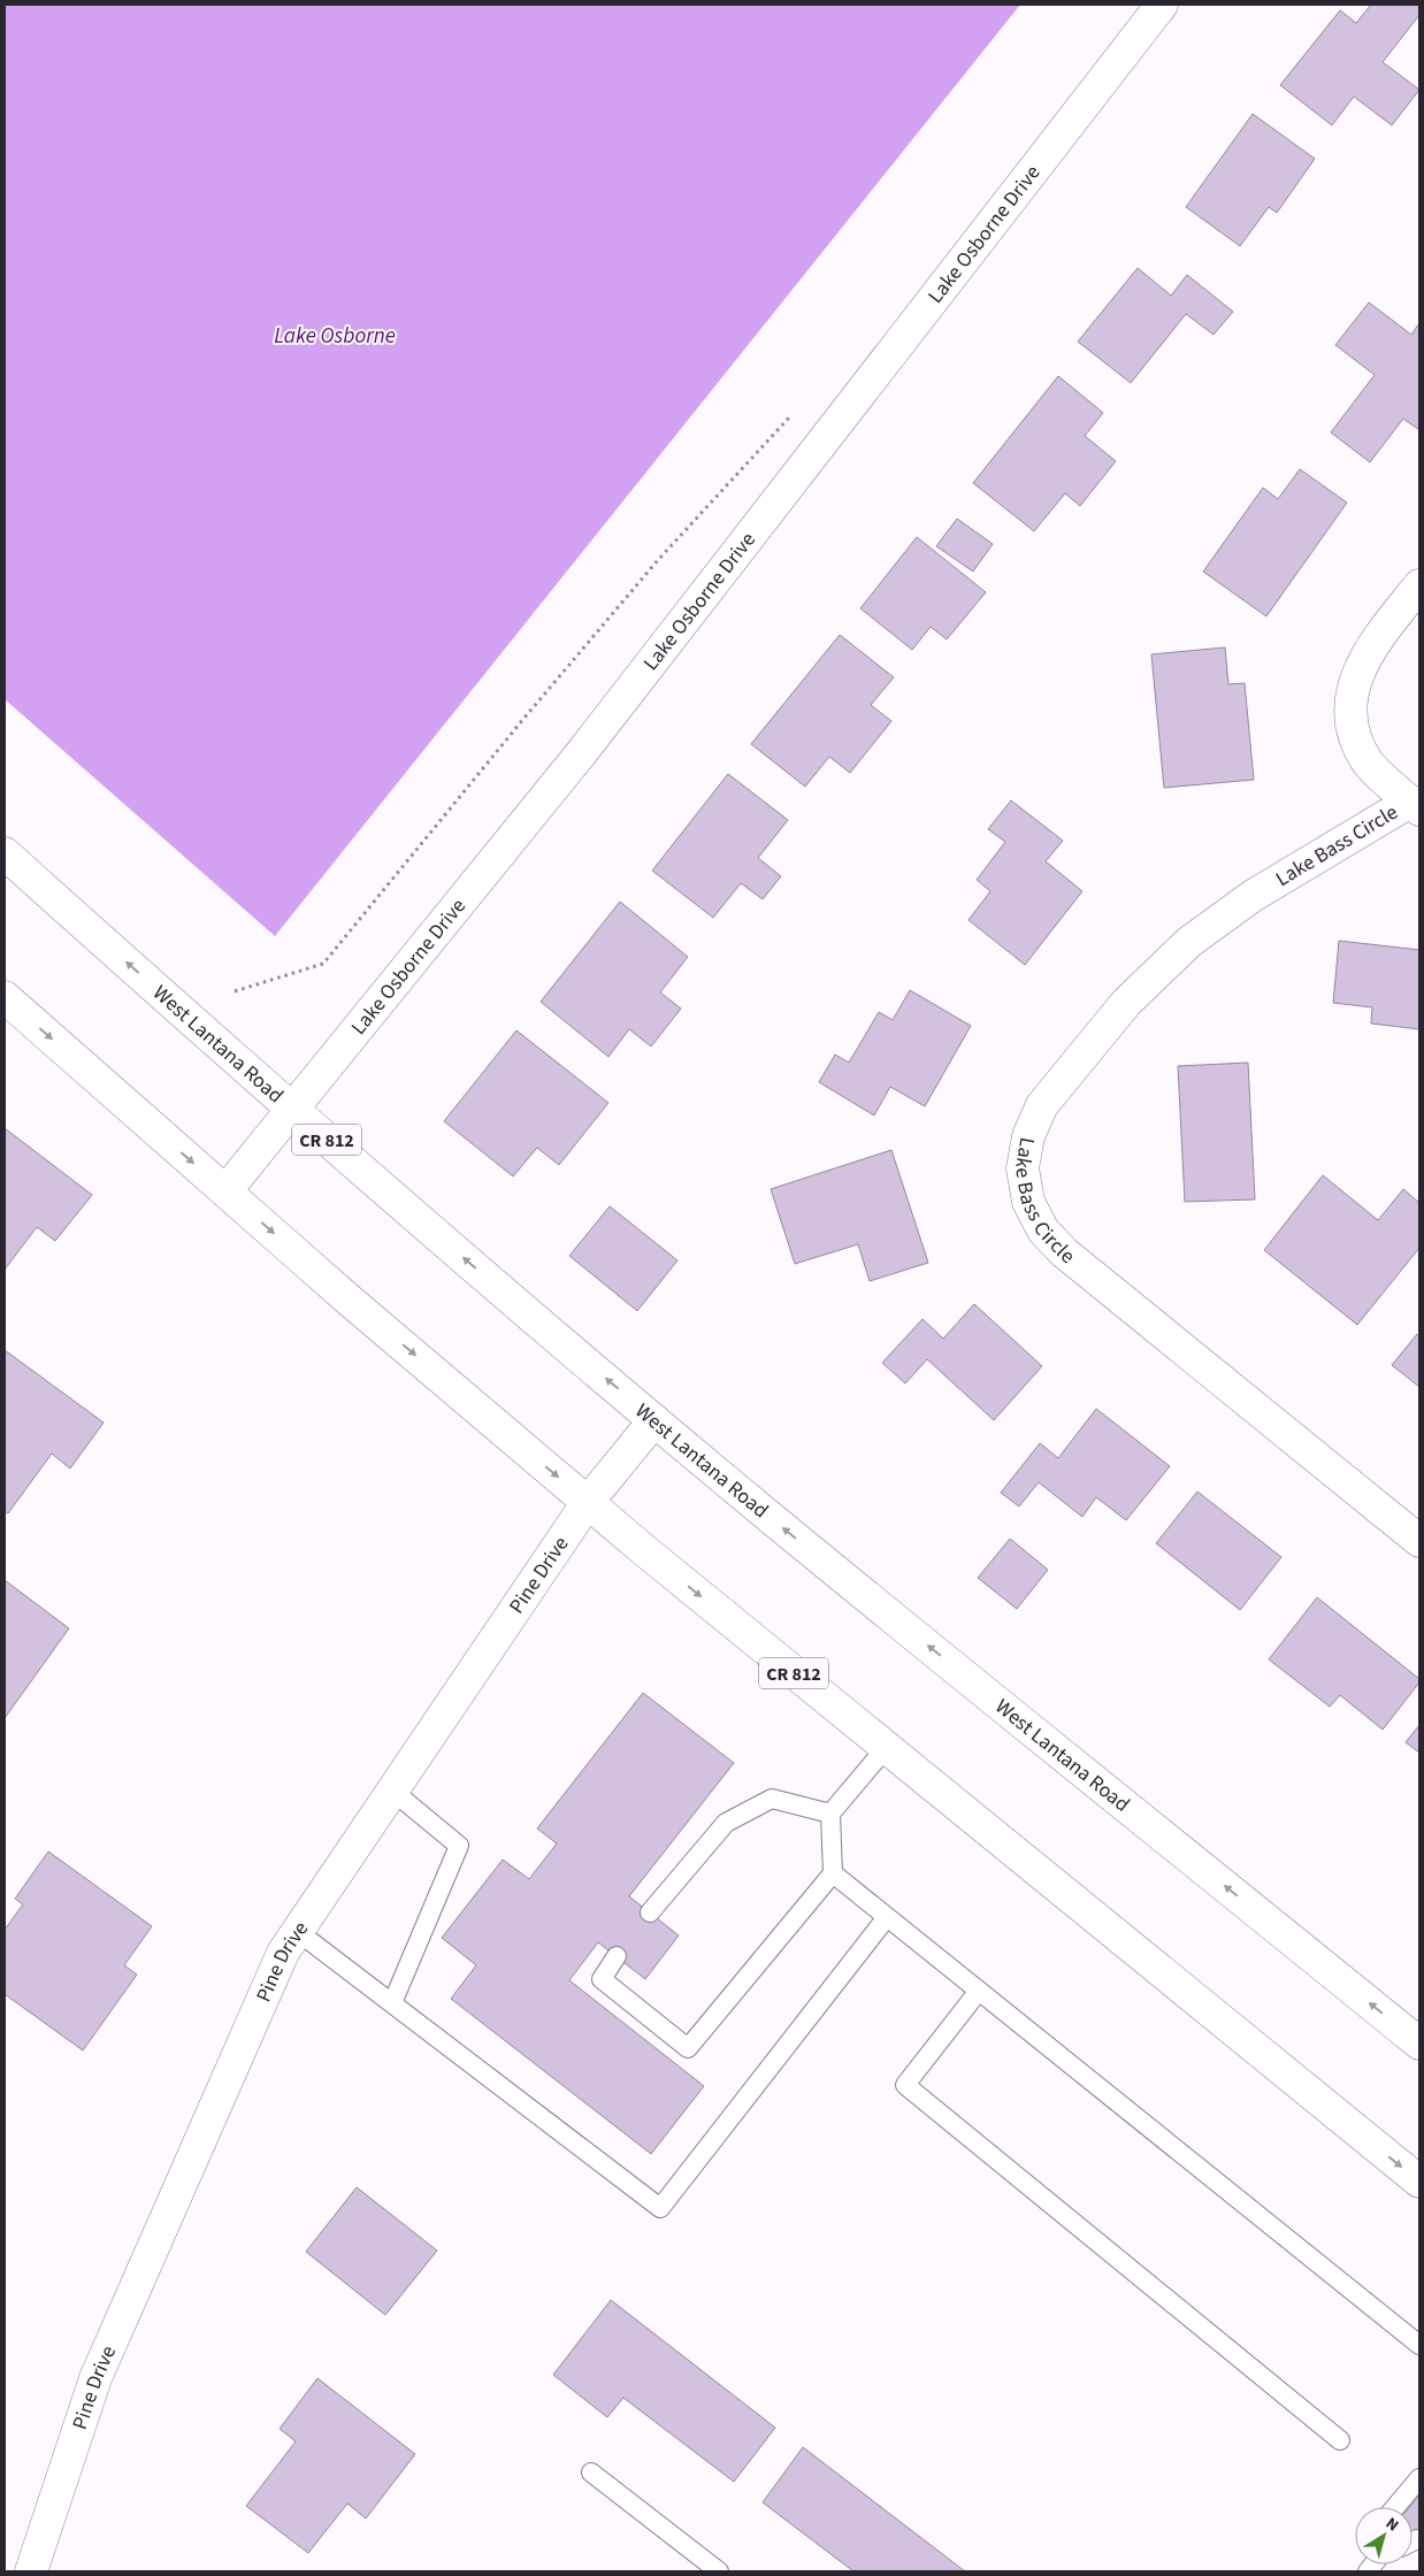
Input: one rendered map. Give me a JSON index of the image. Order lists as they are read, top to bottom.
{
  "streets": {
    "street": [
      "Lake Osborne Drive",
      "Lake Bass Circle",
      "West Lantana Road",
      "CR 812",
      "Pine Drive"
    ]
  },
  "crossings": [
    ["Lake Osborne Drive", "West Lantana Road"],
    ["Lake Osborne Drive", "CR 812"],
    ["West Lantana Road", "Pine Drive"],
    ["CR 812", "Pine Drive"]
  ],
  "water": ["Lake Osborne"],
  "north": "top right"
}
